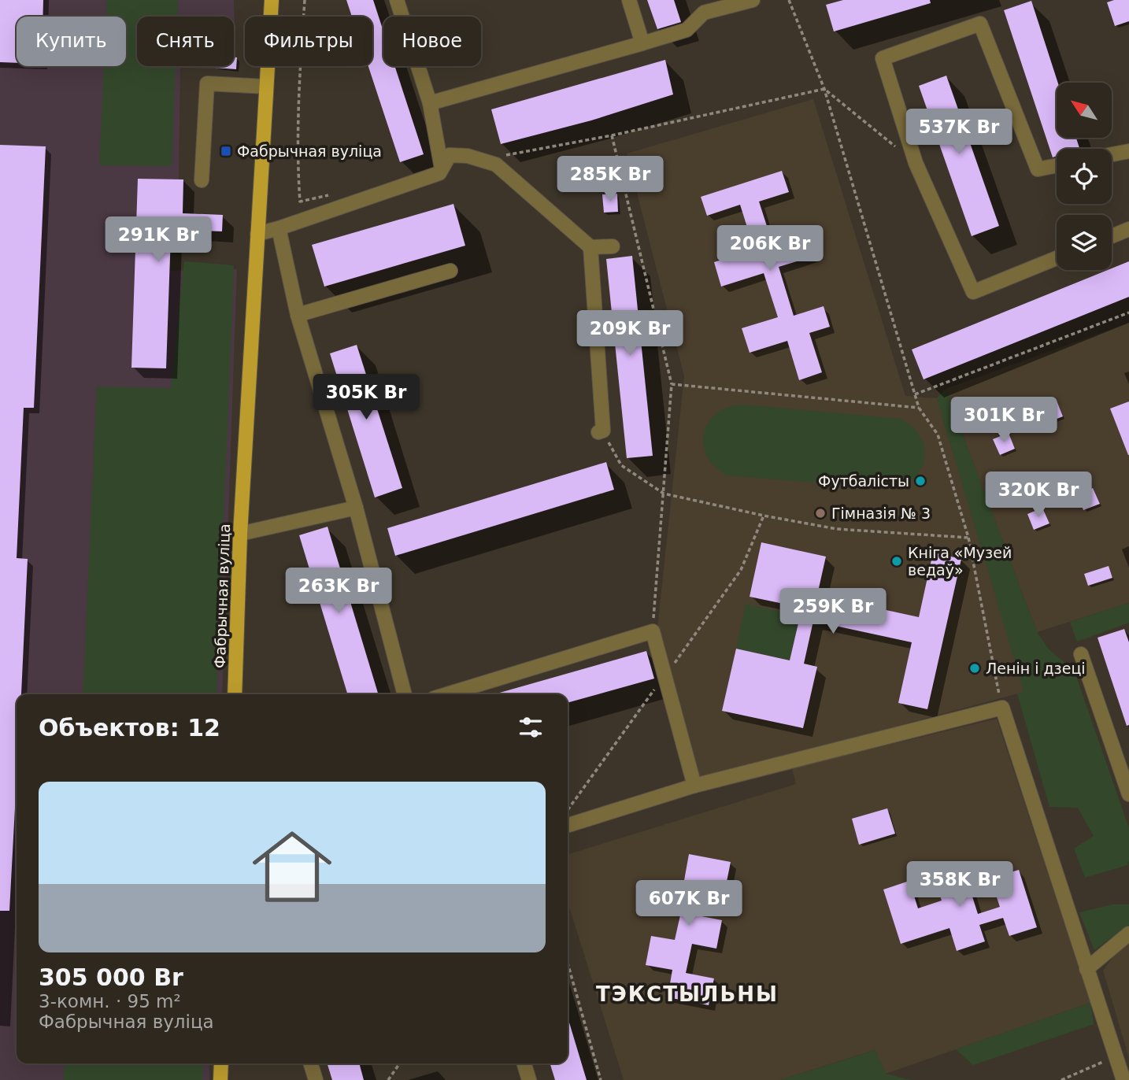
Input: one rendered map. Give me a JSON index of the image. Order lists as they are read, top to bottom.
{
  "streets": {
    "main road": ["Фабрычная вуліца"]
  },
  "districts": ["ТЭКСТЫЛЬНЫ"],
  "places": {
    "transit": ["Фабрычная вуліца"],
    "other": [
      "Футбалісты",
      "Гімназія № 3",
      "Кніга «Музей ведаў»",
      "Ленін і дзеці"
    ]
  },
  "north": "top left",
  "page": {
    "chip": [
      "Купить",
      "Снять",
      "Фильтры",
      "Новое"
    ],
    "price": [
      "537K Br",
      "285K Br",
      "291K Br",
      "206K Br",
      "209K Br",
      "305K Br",
      "301K Br",
      "320K Br",
      "263K Br",
      "259K Br",
      "358K Br",
      "607K Br"
    ],
    "heading": "Объектов: 12",
    "list": [
      {
        "name": "305 000 Br",
        "note": "3-комн. · 95 m² · Фабрычная вуліца"
      }
    ]
  }
}
